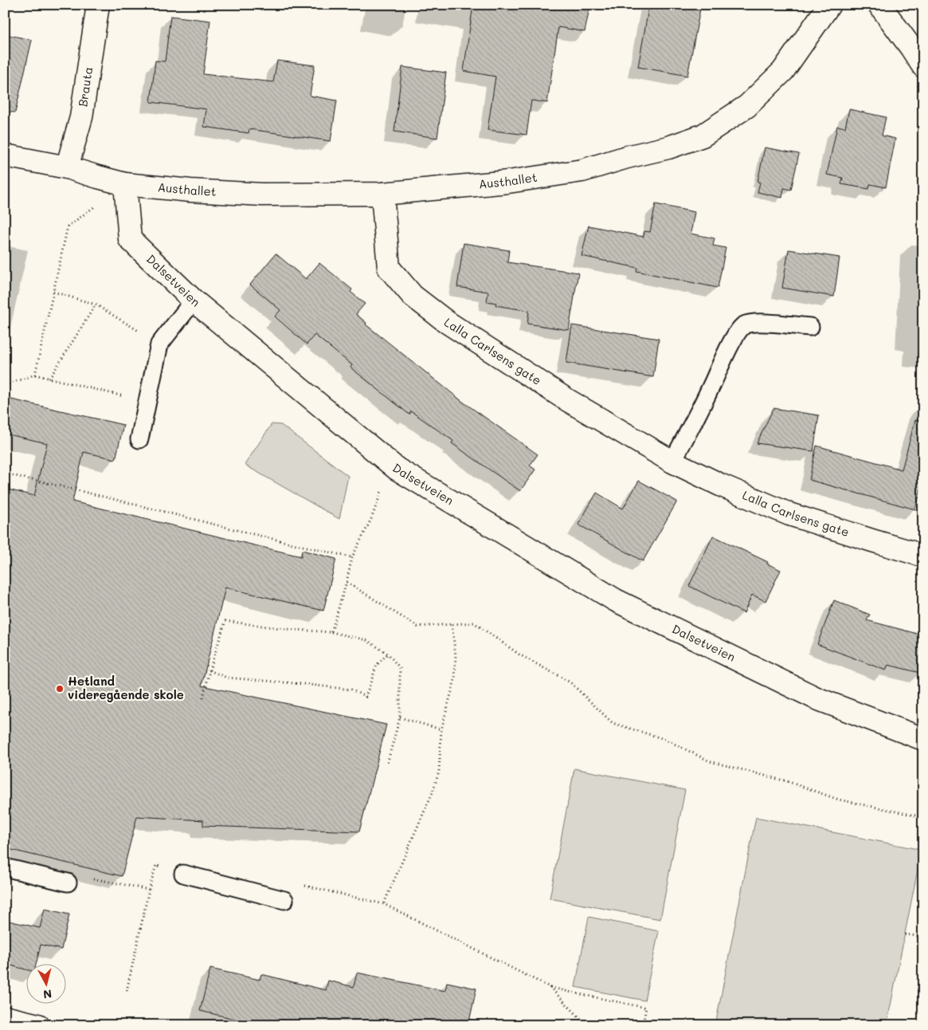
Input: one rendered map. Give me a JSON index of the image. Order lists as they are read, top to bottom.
{
  "streets": {
    "street": [
      "Brauta",
      "Austhallet",
      "Dalsetveien",
      "Lalla Carlsens gate"
    ]
  },
  "crossings": [
    ["Austhallet", "Dalsetveien"],
    ["Austhallet", "Lalla Carlsens gate"]
  ],
  "places": ["Hetland videregående skole"],
  "north": "bottom"
}
